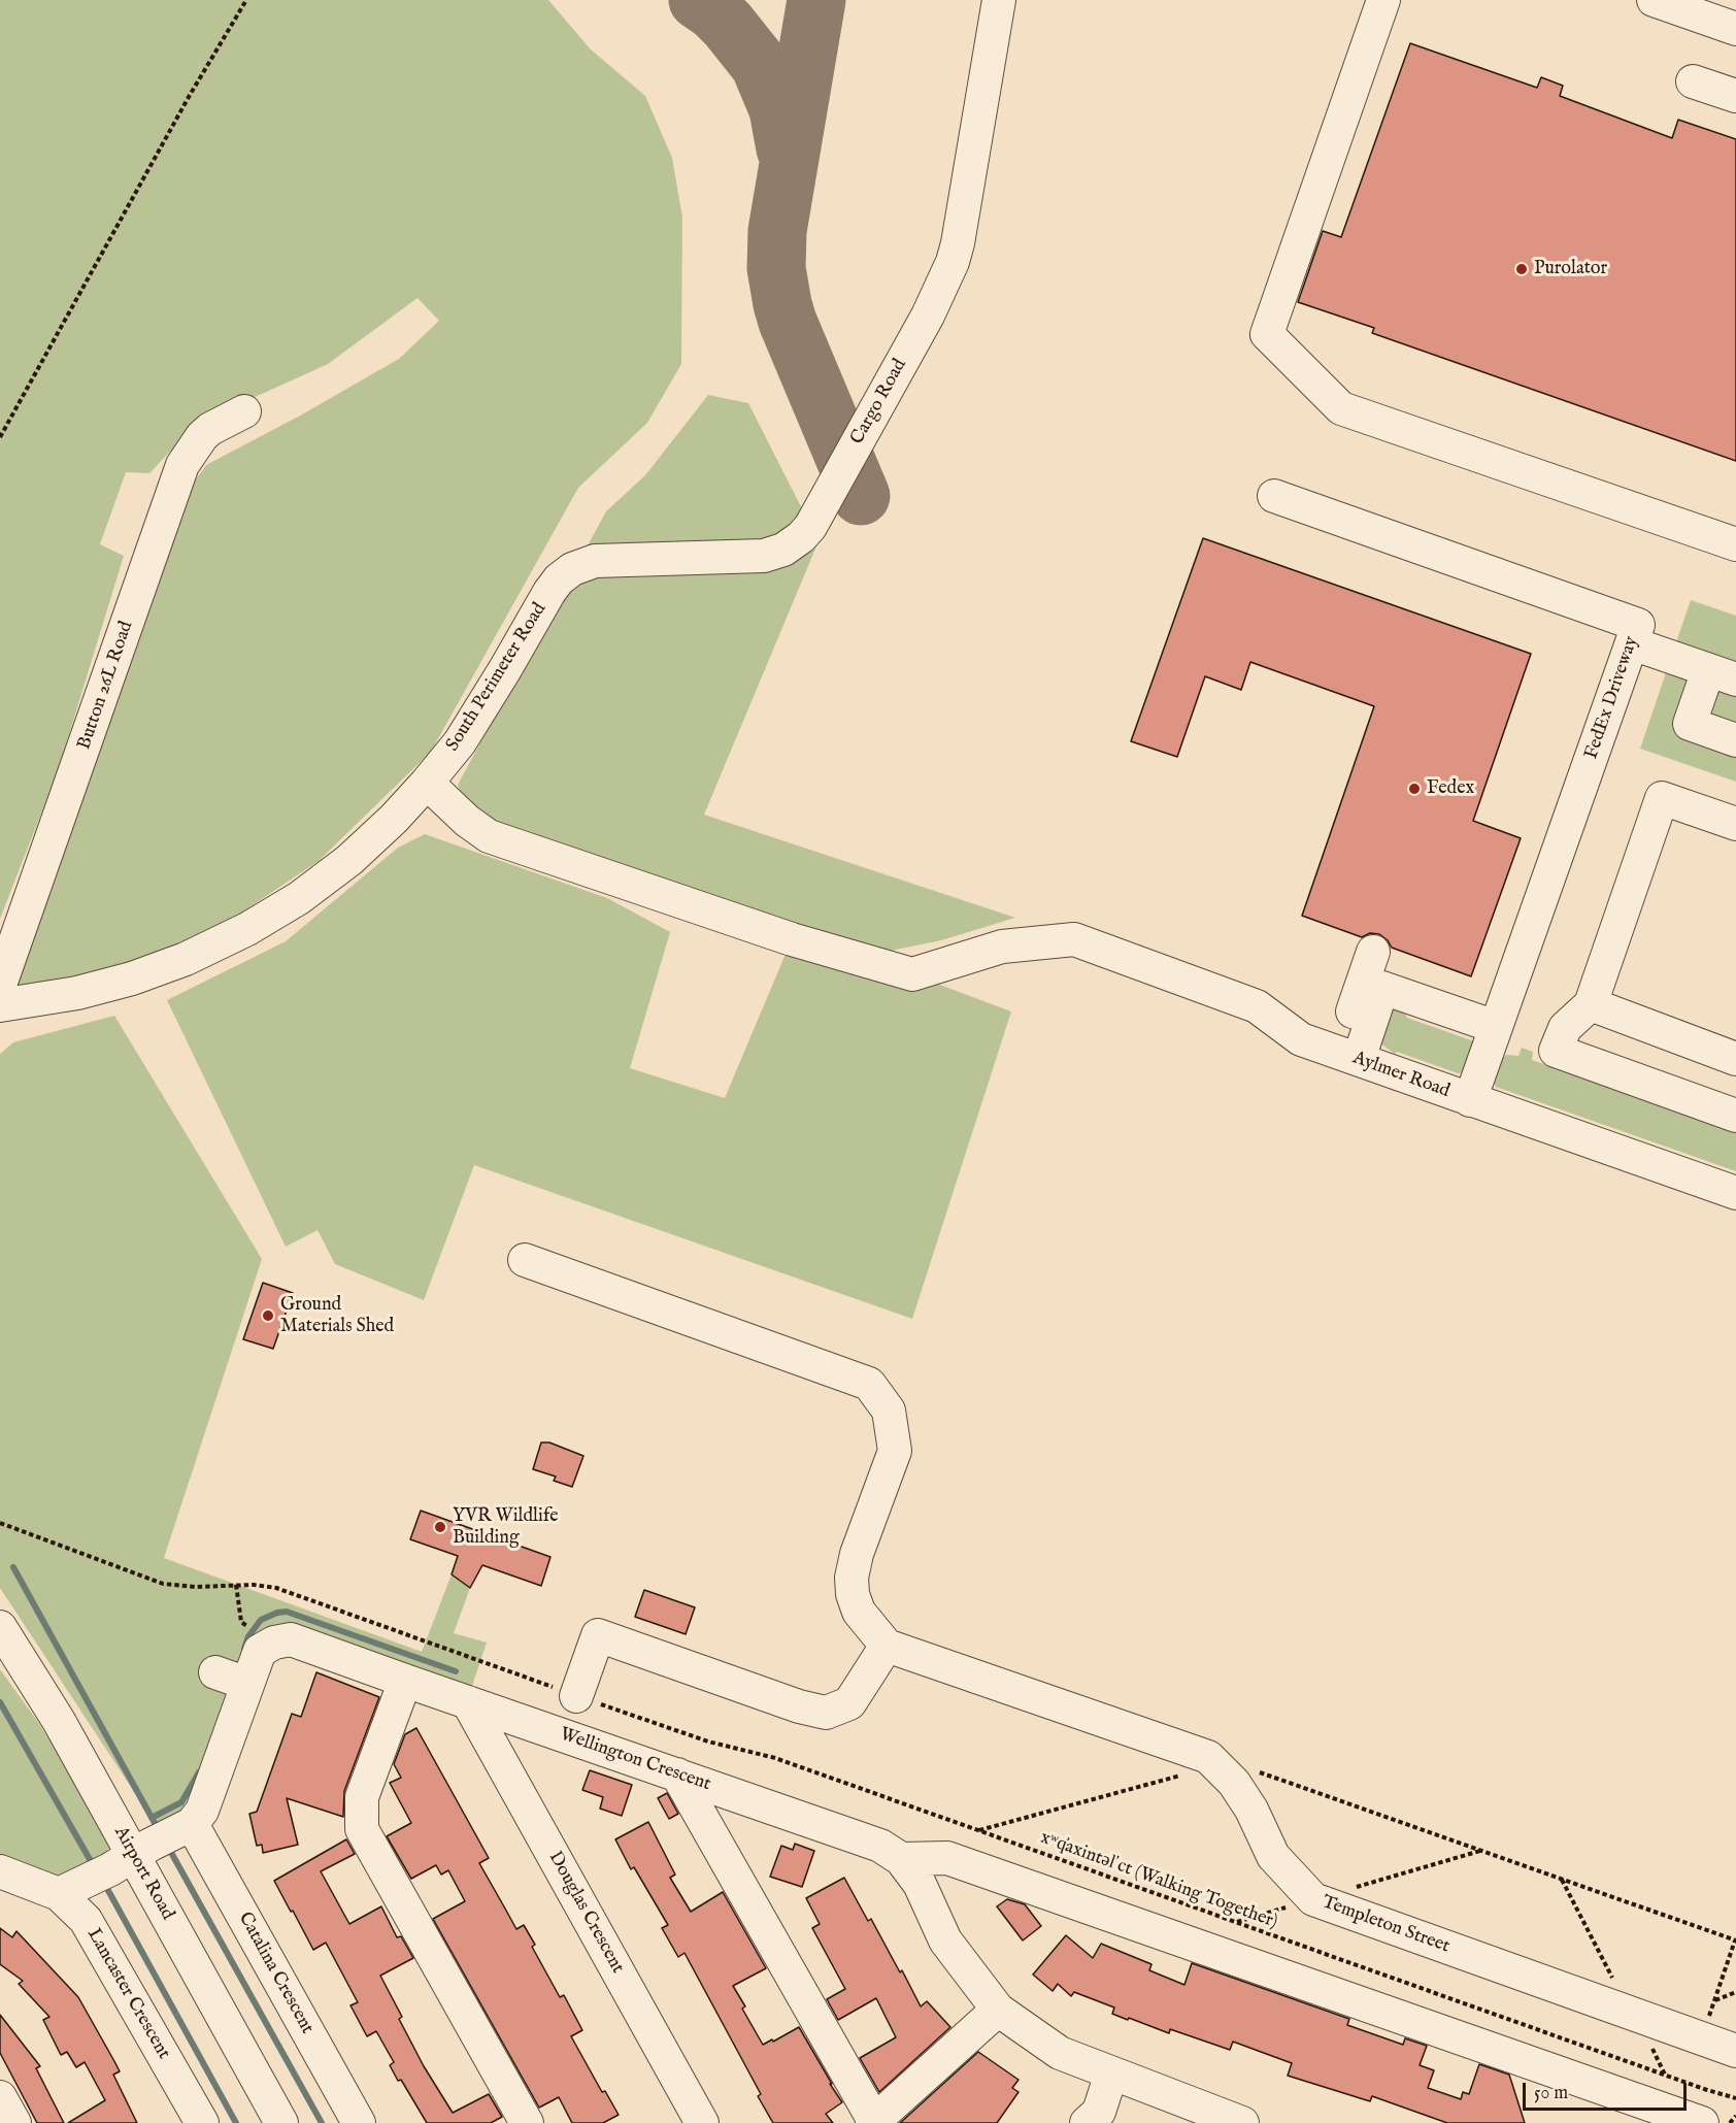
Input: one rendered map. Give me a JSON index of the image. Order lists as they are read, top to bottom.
{
  "streets": {
    "street": [
      "Cargo Road",
      "South Perimeter Road",
      "Button 26L Road",
      "FedEx Driveway",
      "Aylmer Road",
      "Wellington Crescent",
      "Airport Road",
      "Douglas Crescent",
      "Templeton Street",
      "Catalina Crescent",
      "Lancaster Crescent"
    ],
    "path": ["xʷq̓axintəl̕ ct (Walking Together)"]
  },
  "crossings": [
    ["Cargo Road", "South Perimeter Road"],
    ["South Perimeter Road", "Aylmer Road"],
    ["FedEx Driveway", "Aylmer Road"],
    ["Wellington Crescent", "Douglas Crescent"],
    ["Wellington Crescent", "Catalina Crescent"]
  ],
  "places": [
    "Purolator",
    "Fedex",
    "Ground Materials Shed",
    "YVR Wildlife Building"
  ],
  "scale_bar": "50 m"
}
